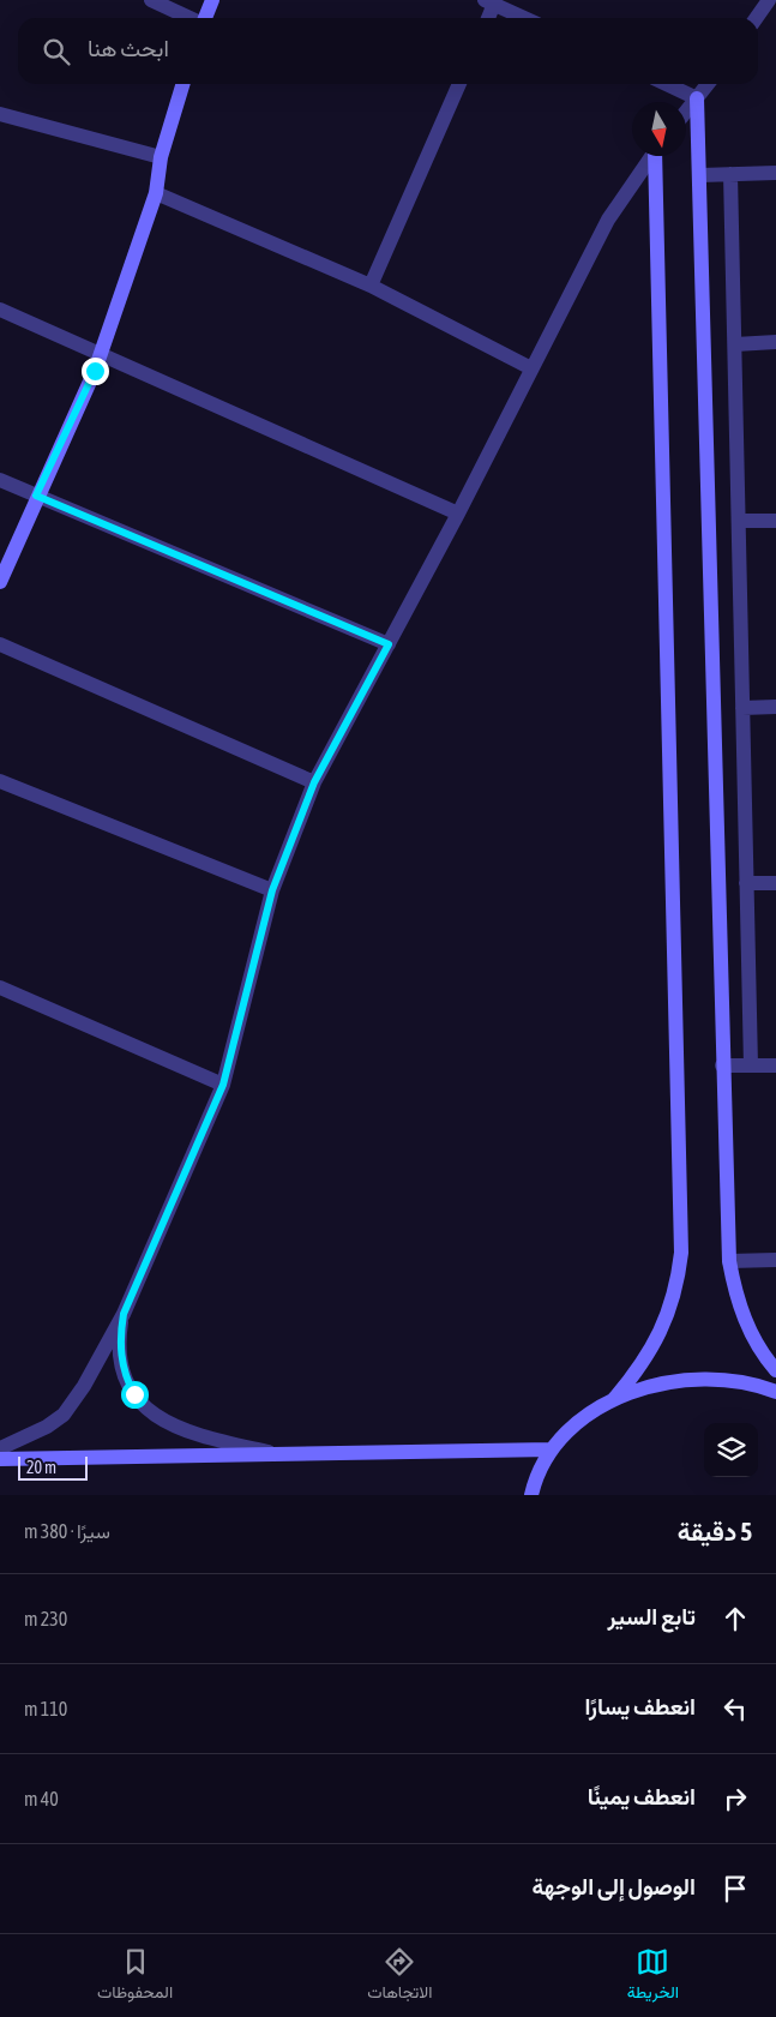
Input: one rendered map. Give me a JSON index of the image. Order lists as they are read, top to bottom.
{
  "scale_bar": "20 m",
  "north": "bottom",
  "page": {
    "search": "ابحث هنا",
    "scale": "20 m",
    "heading": ["5 دقيقة", "سيرًا · 380 m"],
    "list": [
      ["تابع السير", "230 m"],
      ["انعطف يسارًا", "110 m"],
      ["انعطف يمينًا", "40 m"],
      "الوصول إلى الوجهة"
    ],
    "nav": ["الخريطة", "الاتجاهات", "المحفوظات"]
  }
}
